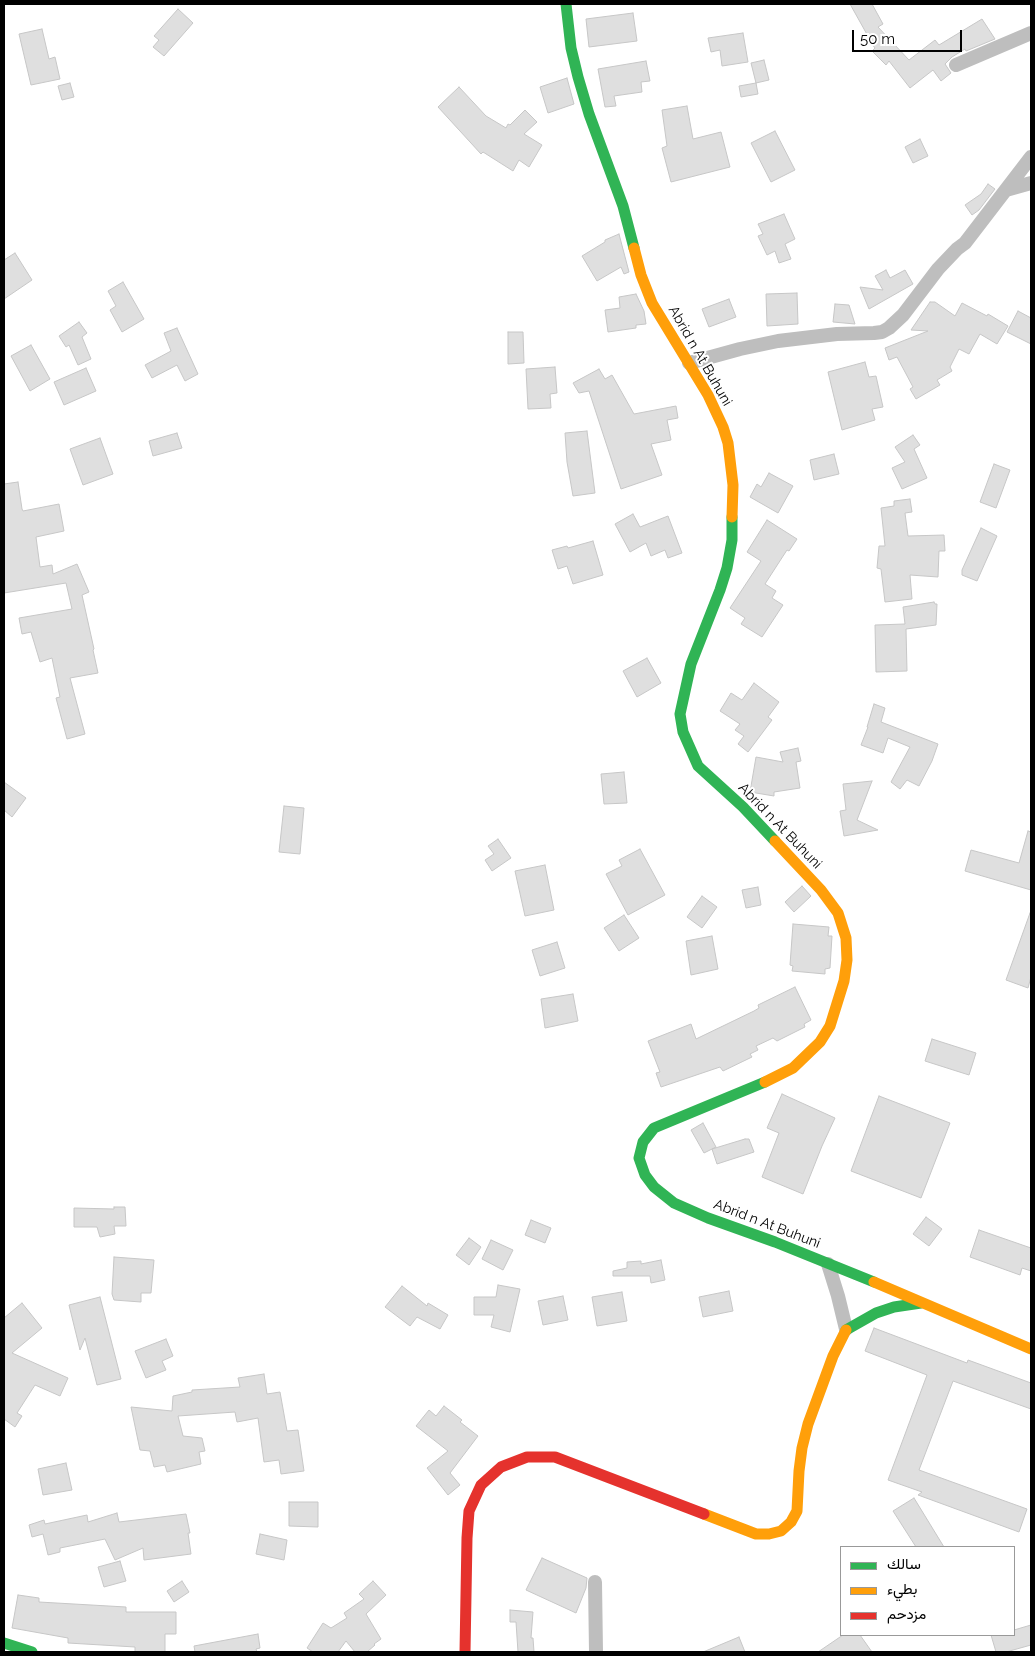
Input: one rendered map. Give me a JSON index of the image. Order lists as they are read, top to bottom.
{
  "streets": {
    "street": ["Abrid n At Buhuni"]
  },
  "legend": ["سالك", "بطيء", "مزدحم"],
  "scale_bar": "50 m"
}
